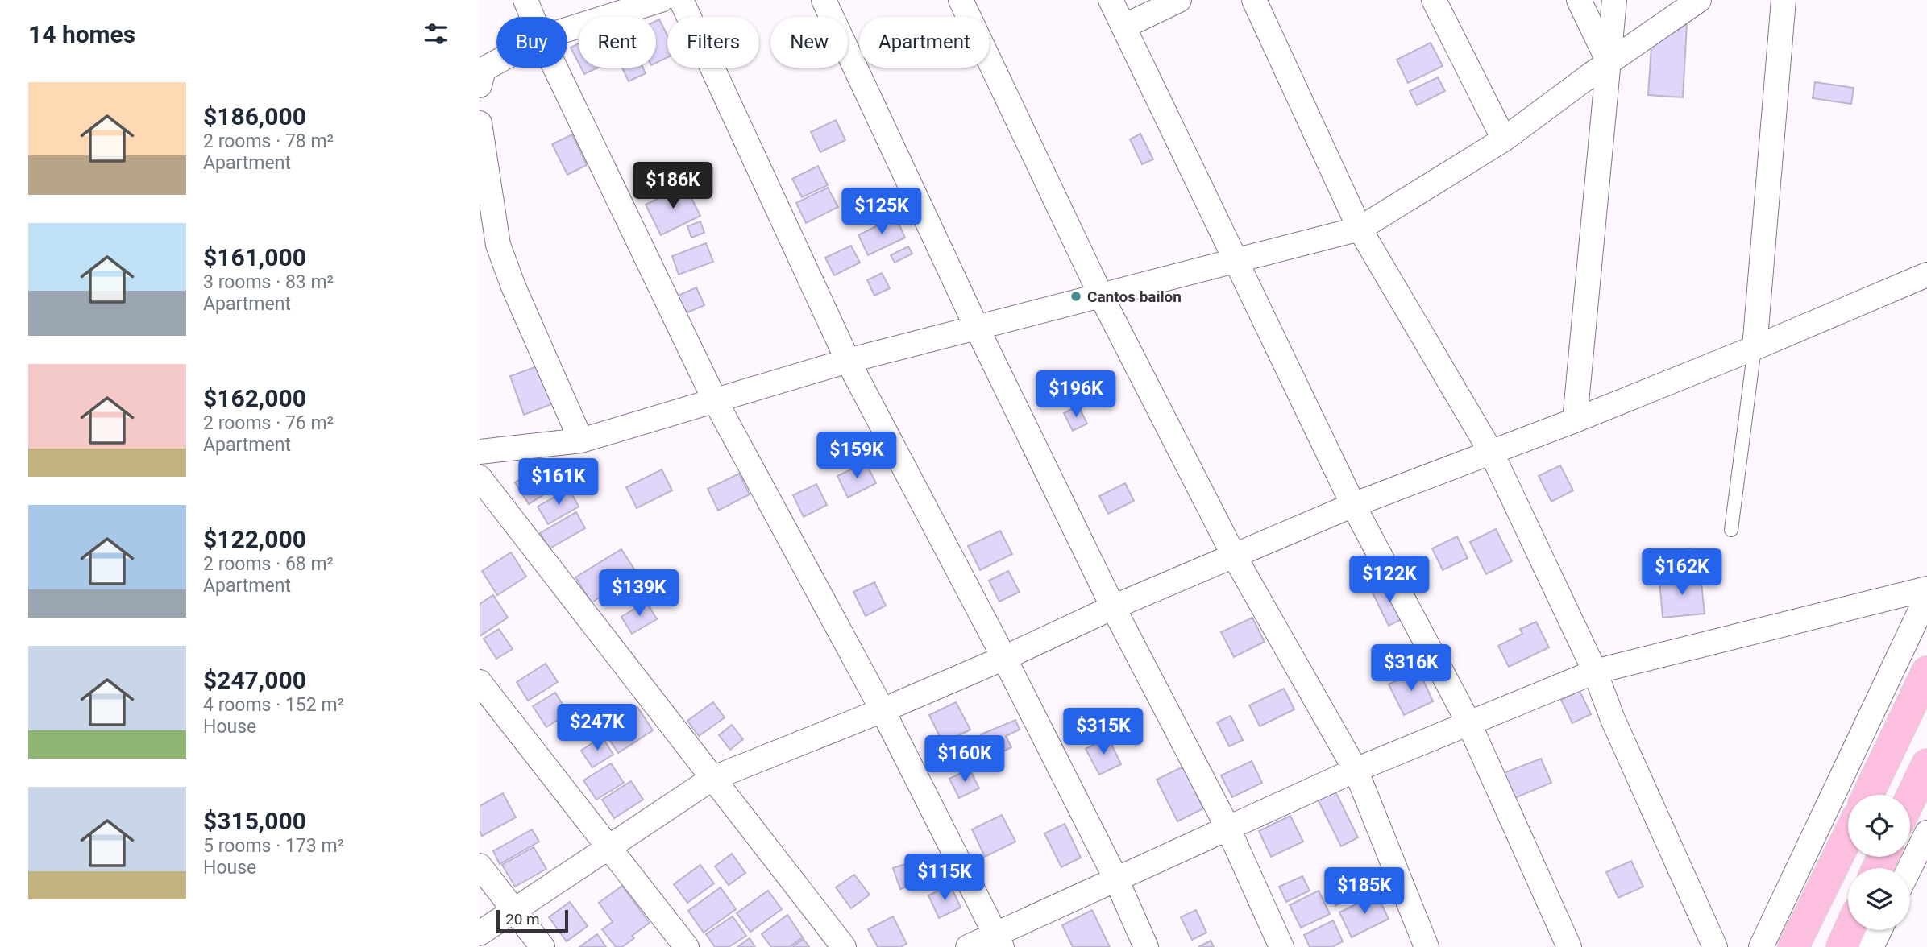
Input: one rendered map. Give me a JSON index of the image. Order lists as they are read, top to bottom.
{
  "places": ["Cantos bailon"],
  "scale_bar": "20 m",
  "page": {
    "heading": "14 homes",
    "chip": [
      "Buy",
      "Rent",
      "Filters",
      "New",
      "Apartment"
    ],
    "list": [
      {
        "name": "$186,000",
        "note": "2 rooms · 78 m² · Apartment"
      },
      {
        "name": "$161,000",
        "note": "3 rooms · 83 m² · Apartment"
      },
      {
        "name": "$162,000",
        "note": "2 rooms · 76 m² · Apartment"
      },
      {
        "name": "$122,000",
        "note": "2 rooms · 68 m² · Apartment"
      },
      {
        "name": "$247,000",
        "note": "4 rooms · 152 m² · House"
      },
      {
        "name": "$315,000",
        "note": "5 rooms · 173 m² · House"
      }
    ],
    "price": [
      "$186K",
      "$125K",
      "$196K",
      "$159K",
      "$161K",
      "$162K",
      "$122K",
      "$139K",
      "$316K",
      "$247K",
      "$315K",
      "$160K",
      "$115K",
      "$185K"
    ],
    "scale": "20 m"
  }
}
